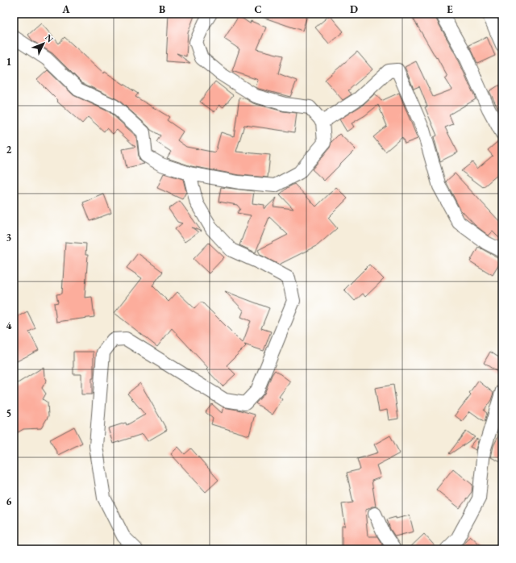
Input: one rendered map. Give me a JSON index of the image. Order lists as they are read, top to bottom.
{
  "north": "top right",
  "grid": {
    "columns": [
      "A",
      "B",
      "C",
      "D",
      "E"
    ],
    "rows": [
      "1",
      "2",
      "3",
      "4",
      "5",
      "6"
    ]
  }
}
